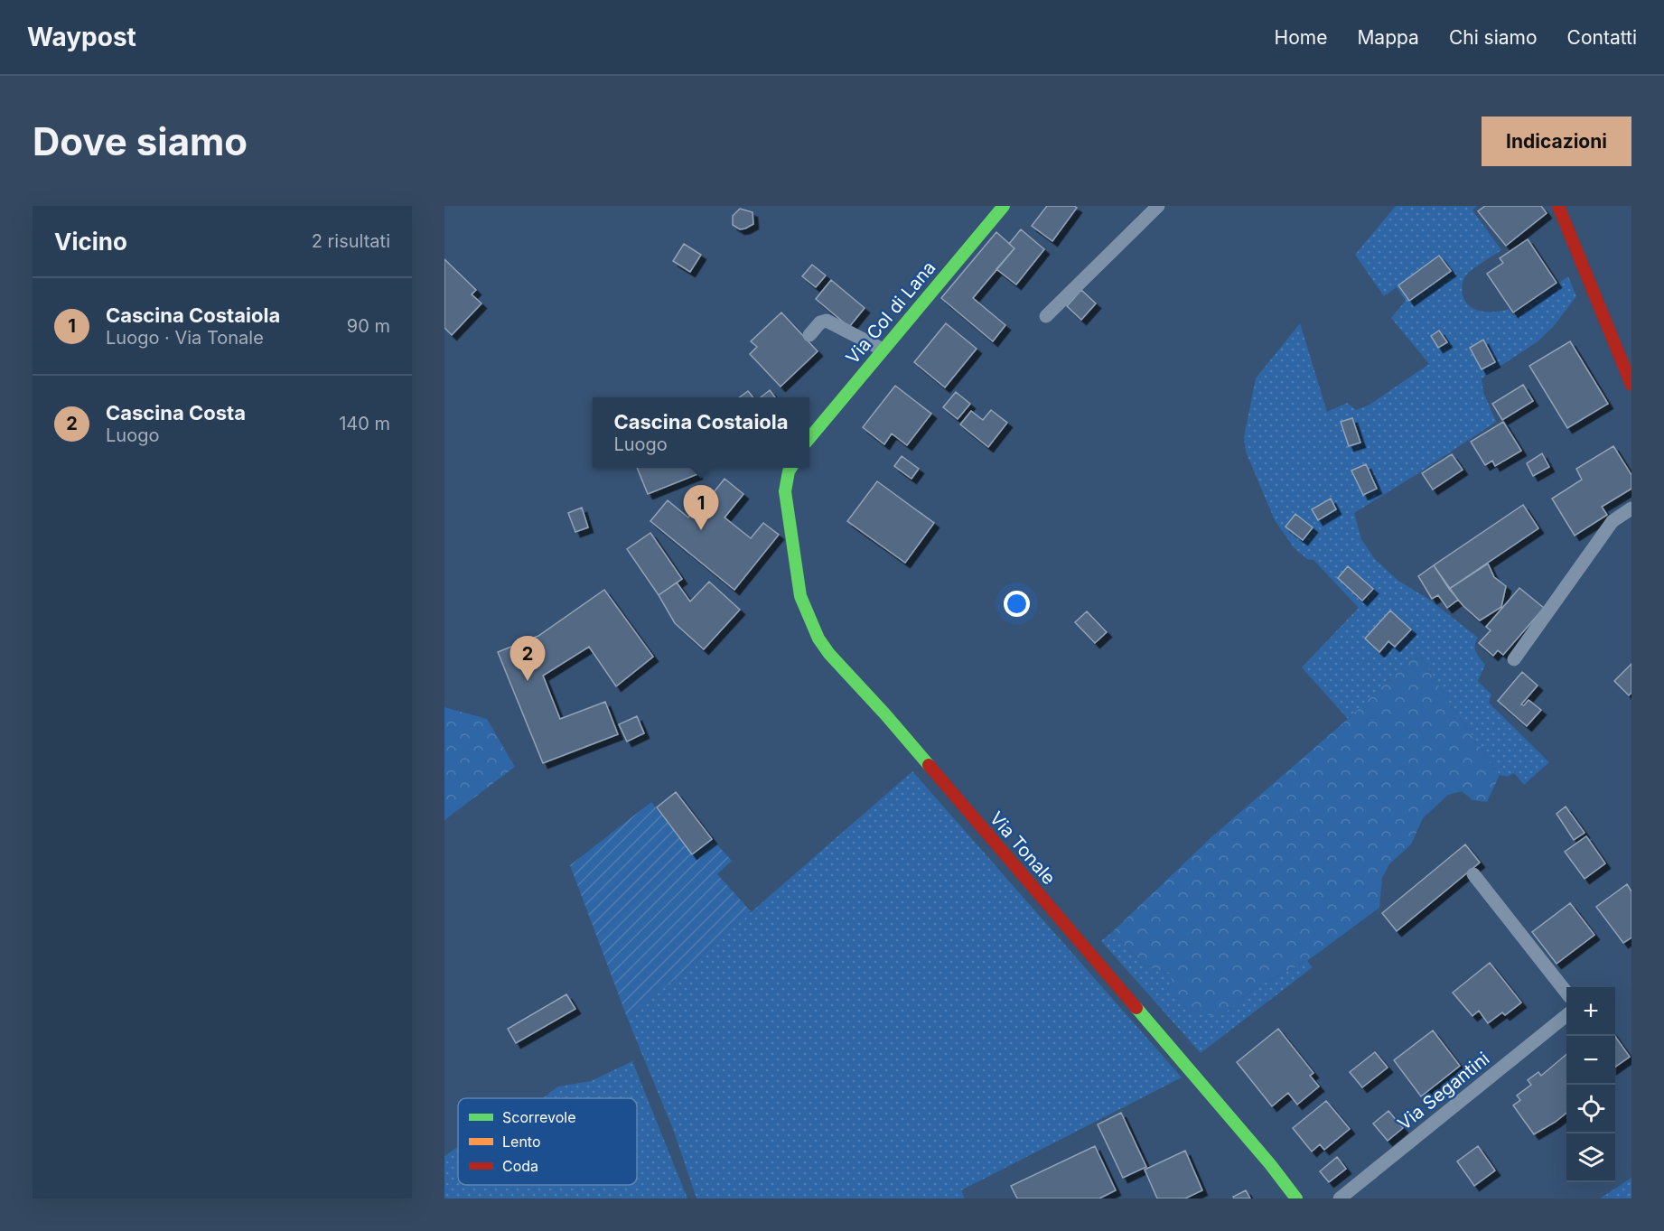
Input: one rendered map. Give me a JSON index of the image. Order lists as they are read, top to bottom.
{
  "streets": {
    "street": ["Via Col di Lana", "Via Tonale"],
    "lane": ["Via Segantini"]
  },
  "legend": ["Scorrevole", "Lento", "Coda"],
  "page": {
    "header": "Waypost",
    "nav": [
      "Home",
      "Mappa",
      "Chi siamo",
      "Contatti"
    ],
    "buttons": "Indicazioni",
    "title": "Dove siamo",
    "heading": ["Vicino", "2 risultati"],
    "list": [
      {
        "mark": "1",
        "name": "Cascina Costaiola",
        "note": "Luogo · Via Tonale",
        "value": "90 m"
      },
      {
        "mark": "2",
        "name": "Cascina Costa",
        "note": "Luogo",
        "value": "140 m"
      }
    ],
    "popup": ["Cascina Costaiola", "Luogo"],
    "pins": ["1", "2"],
    "map_buttons": ["+", "−"]
  }
}
